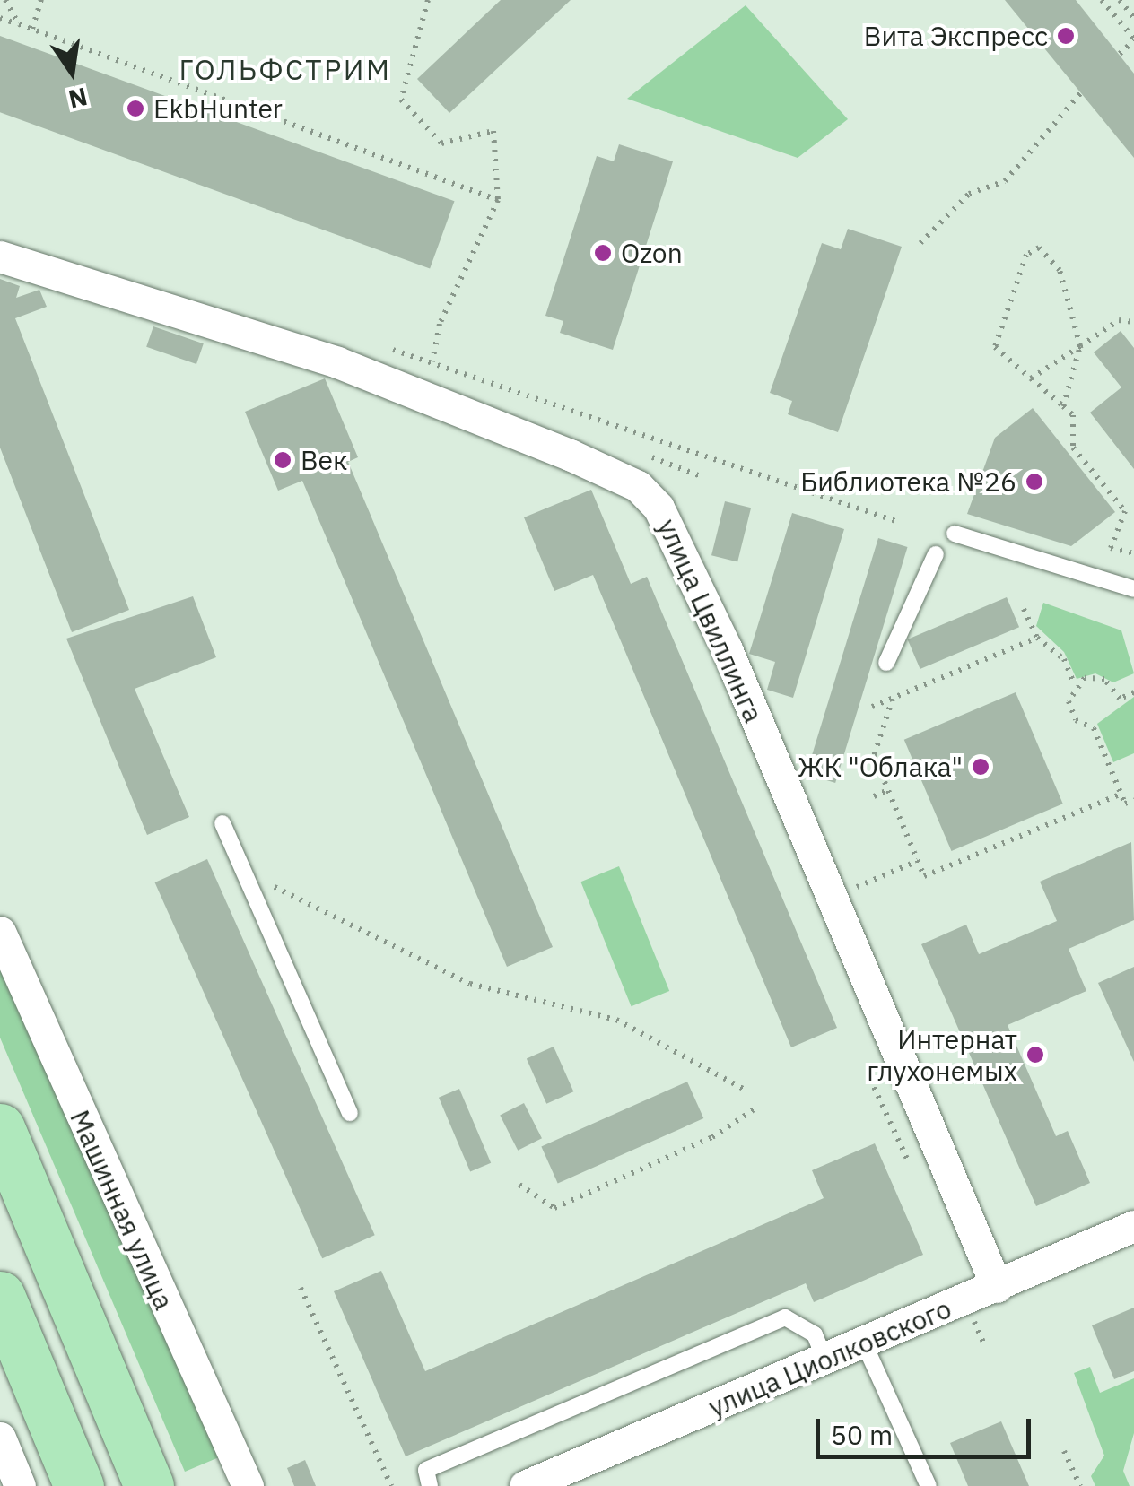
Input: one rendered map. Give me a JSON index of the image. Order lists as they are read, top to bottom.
{
  "streets": {
    "street": ["улица Цвиллинга", "Машинная улица", "улица Циолковского"]
  },
  "crossings": [
    ["улица Цвиллинга", "улица Циолковского"]
  ],
  "districts": ["ГОЛЬФСТРИМ"],
  "places": [
    "Вита Экспресс",
    "EkbHunter",
    "Ozon",
    "Век",
    "Библиотека №26",
    "ЖК \"Облака\"",
    "Интернат глухонемых"
  ],
  "scale_bar": "50 m",
  "north": "bottom"
}
